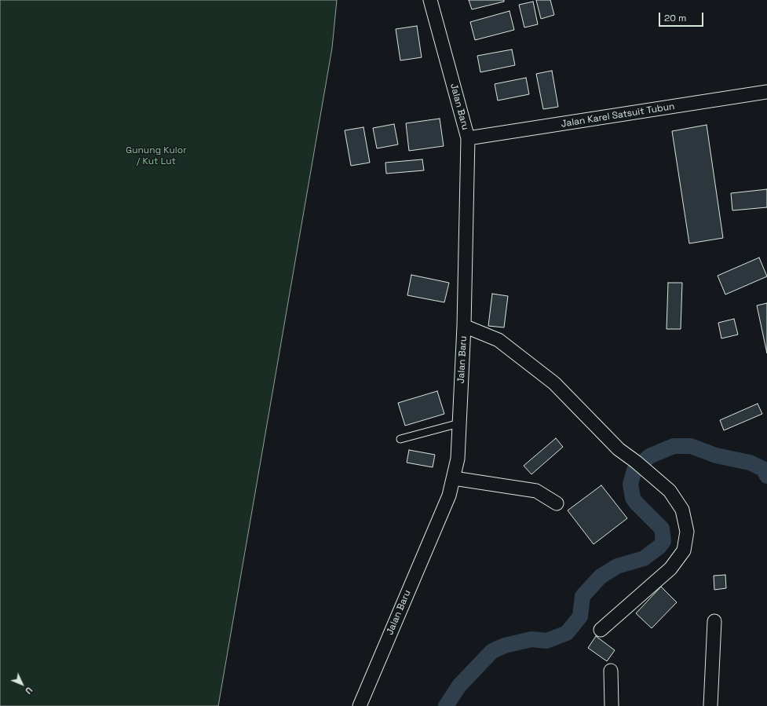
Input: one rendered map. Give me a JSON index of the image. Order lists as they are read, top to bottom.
{
  "streets": {
    "street": ["Jalan Baru", "Jalan Karel Satsuit Tubun"]
  },
  "crossings": [
    ["Jalan Baru", "Jalan Karel Satsuit Tubun"]
  ],
  "parks": ["Gunung Kulor / Kut Lut"],
  "scale_bar": "20 m",
  "north": "bottom right"
}
